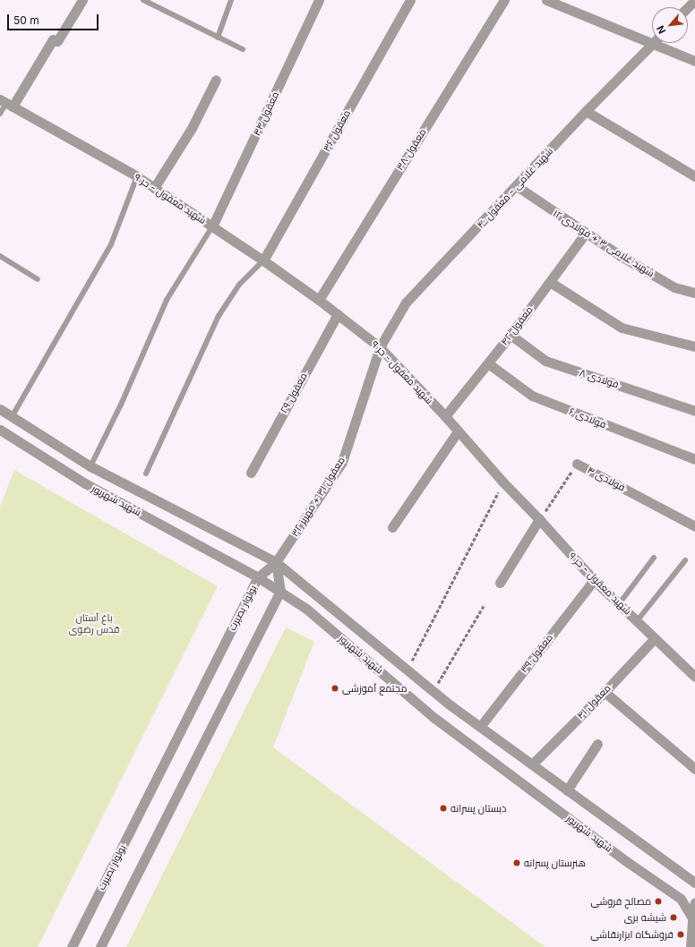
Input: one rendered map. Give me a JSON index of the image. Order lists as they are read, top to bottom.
{
  "streets": {
    "street": [
      "معقول ۳۴",
      "معقول ۳۶",
      "معقول ۳۸",
      "شهید غلامی - معقول ۴۰",
      "شهید معقول - حر ۹",
      "شهید غلامی ۳ + فولادی ۱۲",
      "معقول ۴۲",
      "فولادی ۸",
      "معقول ۲۹",
      "فولادی ۶",
      "فولادی ۴",
      "معقول ۳۱ + مهریز ۳۲",
      "شهید شهریور",
      "بولوار بصیرت",
      "معقول ۳۹",
      "معقول ۴۱"
    ]
  },
  "crossings": [
    ["معقول ۳۴", "شهید معقول - حر ۹"],
    ["معقول ۳۶", "شهید معقول - حر ۹"],
    ["معقول ۳۸", "شهید معقول - حر ۹"],
    ["شهید غلامی - معقول ۴۰", "شهید معقول - حر ۹"],
    ["شهید غلامی - معقول ۴۰", "شهید غلامی ۳ + فولادی ۱۲"],
    ["شهید غلامی - معقول ۴۰", "معقول ۳۱ + مهریز ۳۲"],
    ["شهید معقول - حر ۹", "معقول ۴۲"],
    ["شهید معقول - حر ۹", "معقول ۲۹"],
    ["شهید معقول - حر ۹", "فولادی ۴"],
    ["شهید معقول - حر ۹", "معقول ۳۱ + مهریز ۳۲"],
    ["شهید معقول - حر ۹", "معقول ۳۹"],
    ["شهید معقول - حر ۹", "معقول ۴۱"],
    ["شهید غلامی ۳ + فولادی ۱۲", "معقول ۴۲"],
    ["معقول ۴۲", "فولادی ۸"],
    ["معقول ۴۲", "فولادی ۶"],
    ["معقول ۳۱ + مهریز ۳۲", "شهید شهریور"],
    ["معقول ۳۱ + مهریز ۳۲", "بولوار بصیرت"],
    ["شهید شهریور", "بولوار بصیرت"],
    ["شهید شهریور", "معقول ۳۹"],
    ["شهید شهریور", "معقول ۴۱"]
  ],
  "parks": ["باغ آستان قدس رضوی"],
  "places": [
    "مجتمع آموزشی",
    "دبستان پسرانه",
    "هنرستان پسرانه",
    "مصالح فروشی",
    "شیشه بری",
    "فروشگاه ابزارنقاشی"
  ],
  "scale_bar": "50 m",
  "north": "bottom left"
}
